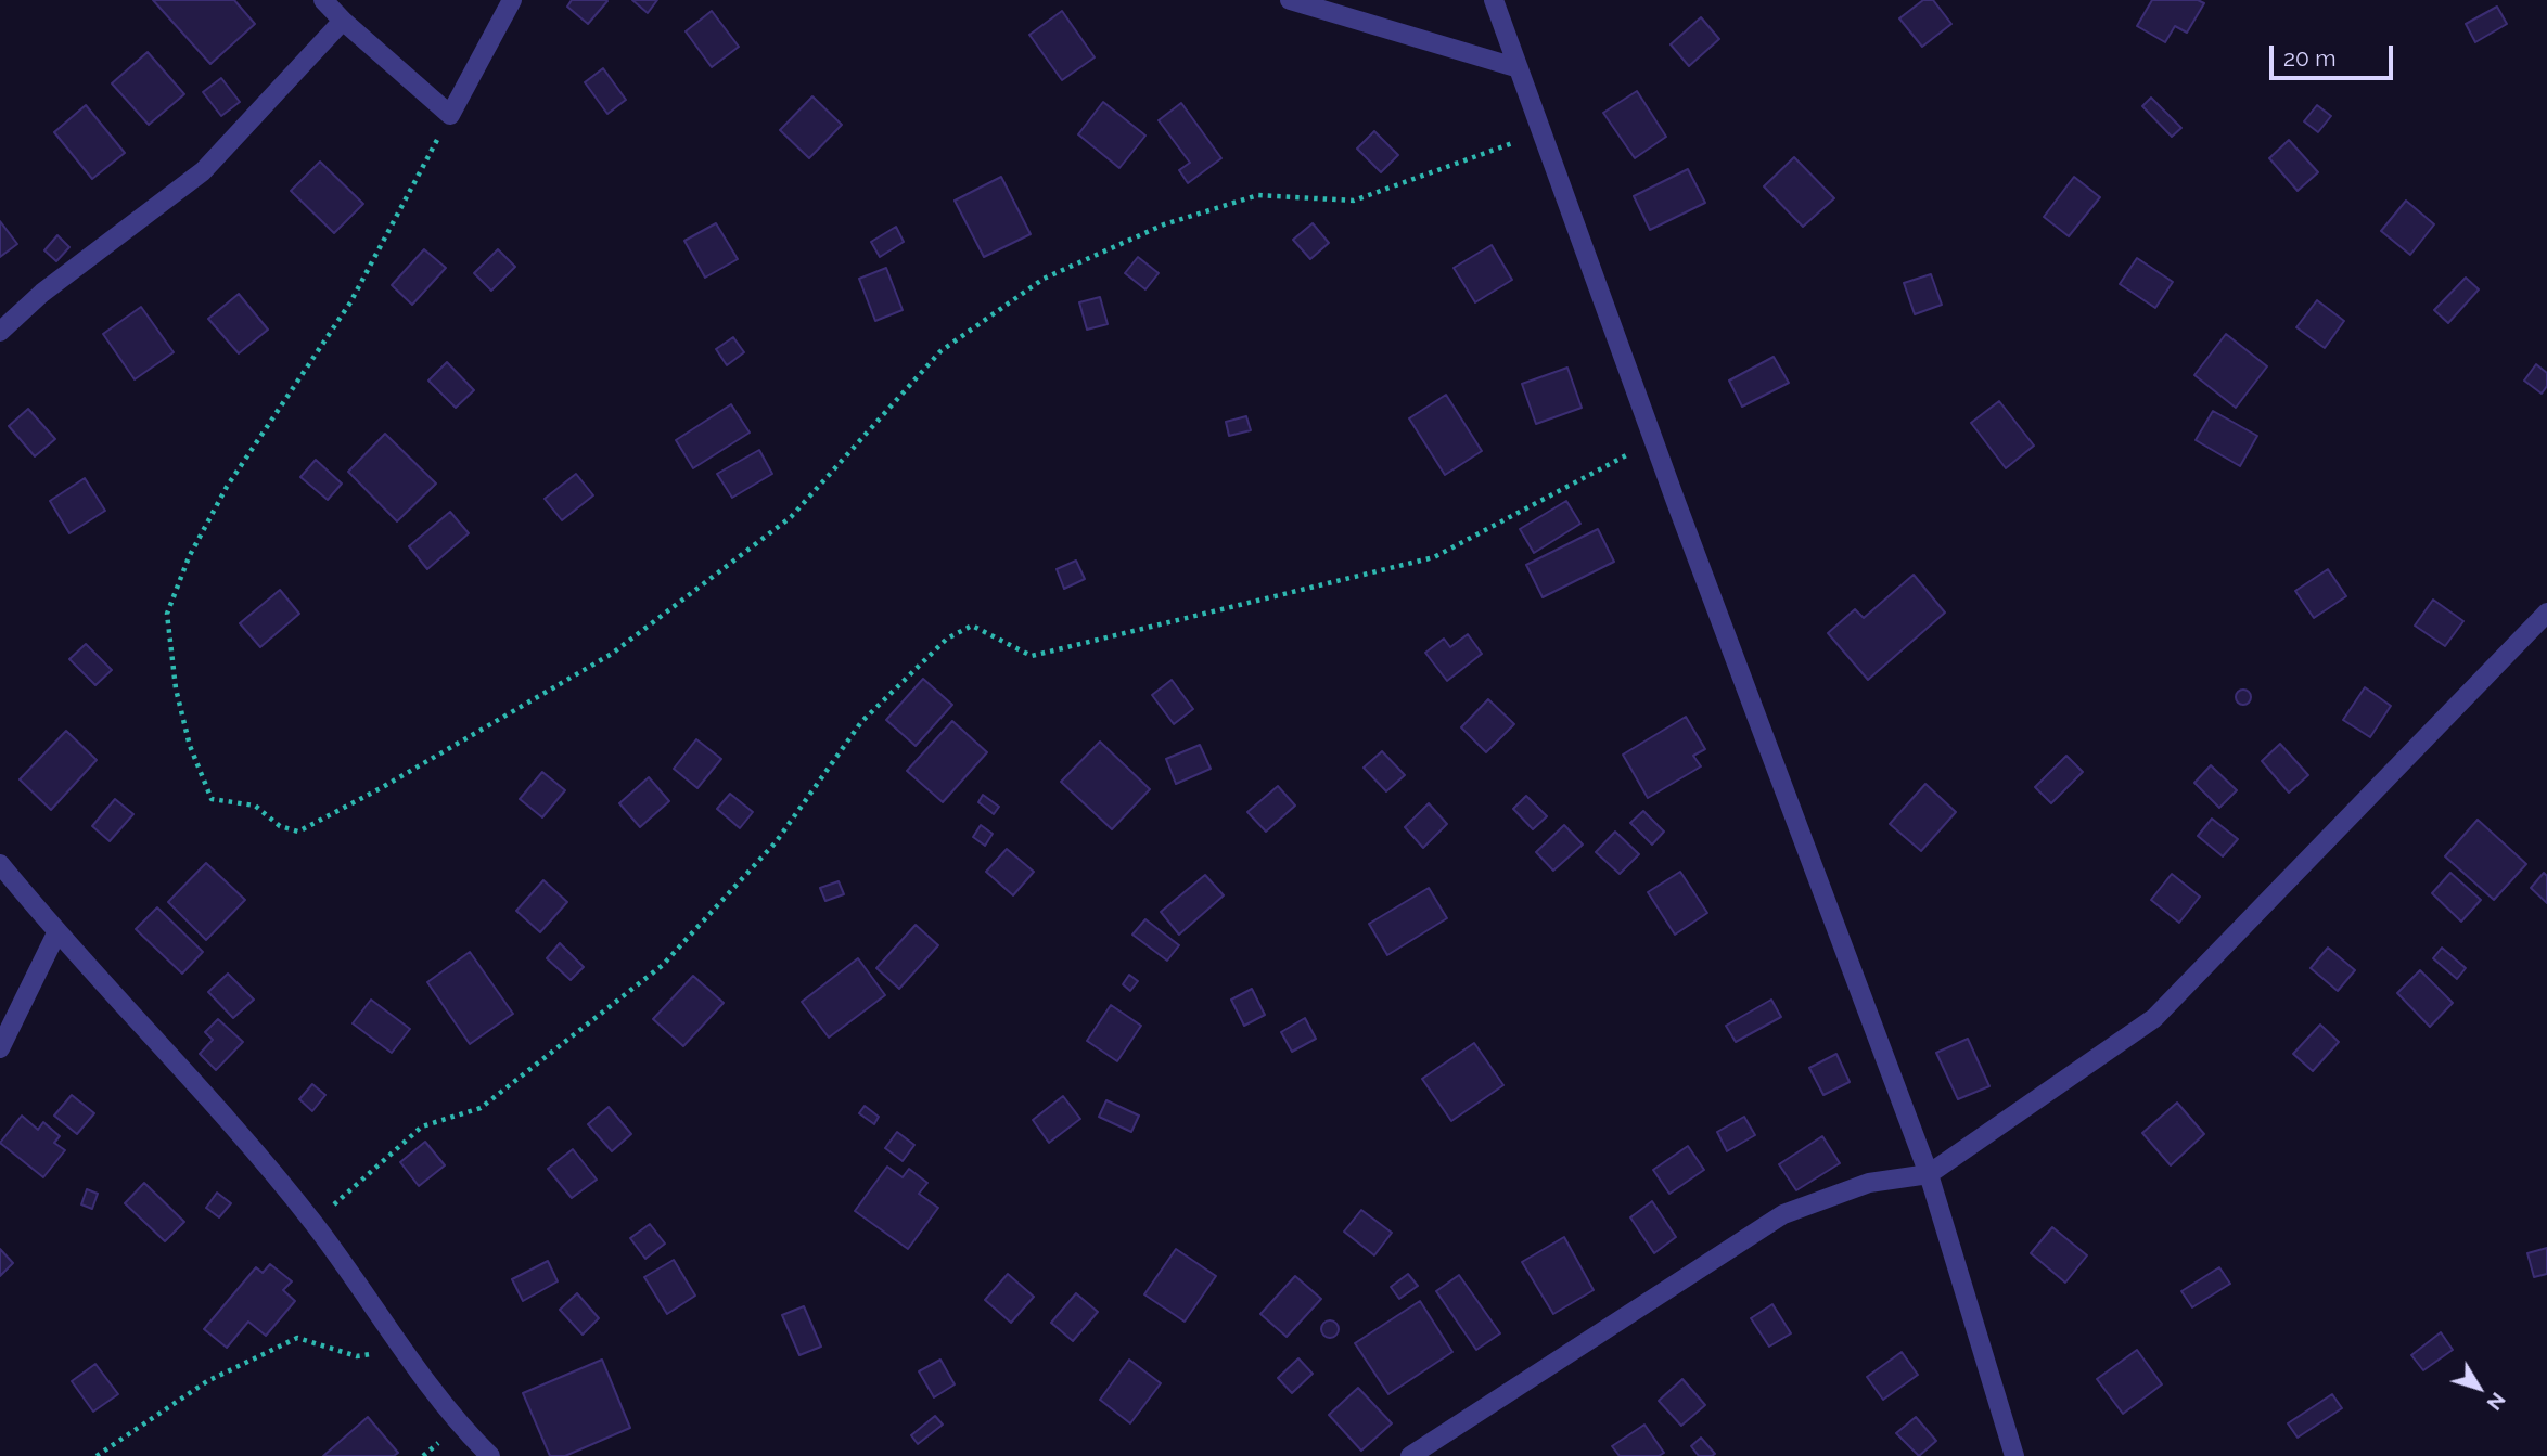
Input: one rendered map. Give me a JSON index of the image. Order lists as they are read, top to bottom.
{
  "scale_bar": "20 m",
  "north": "bottom right"
}
